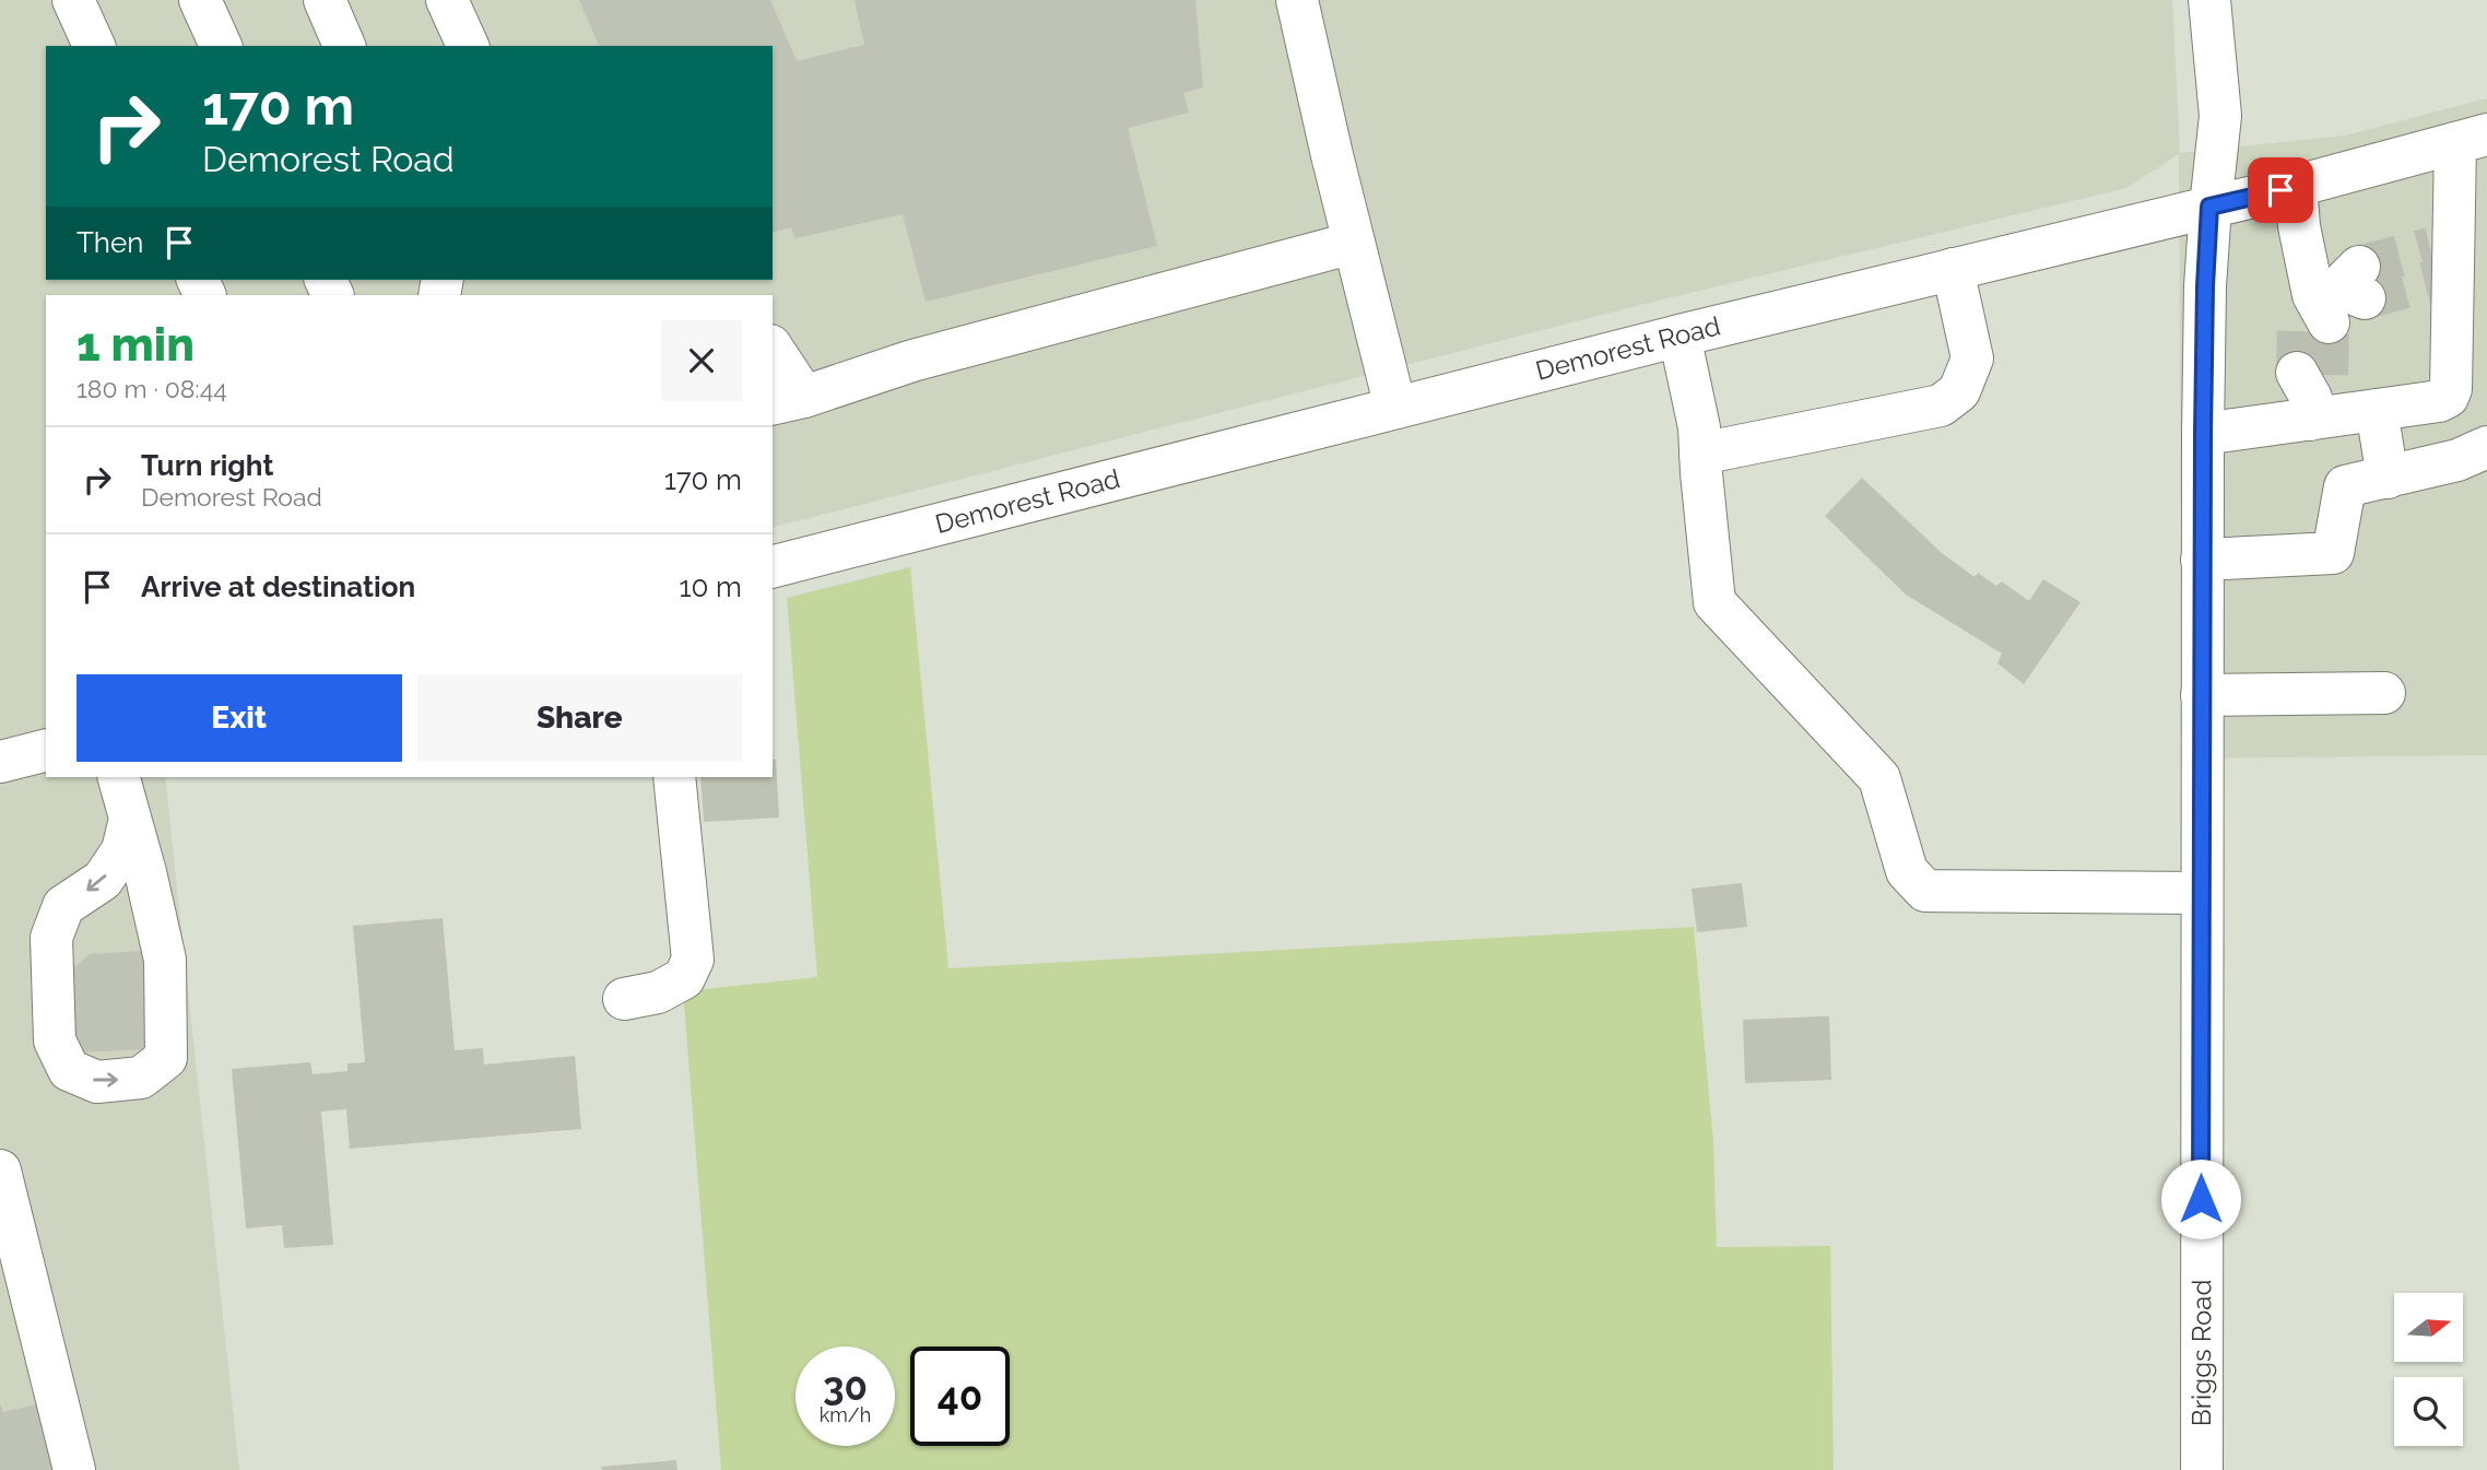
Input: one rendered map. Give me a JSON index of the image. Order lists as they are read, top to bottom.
{
  "streets": {
    "street": ["Demorest Road", "Briggs Road"]
  },
  "crossings": [
    ["Demorest Road", "Briggs Road"]
  ],
  "north": "right",
  "page": {
    "turn": ["170 m", "Demorest Road"],
    "then": "Then",
    "heading": ["1 min", "180 m · 08:44"],
    "list": [
      {
        "name": "Turn right",
        "note": "Demorest Road",
        "value": "170 m"
      },
      {
        "name": "Arrive at destination",
        "value": "10 m"
      }
    ],
    "buttons": ["Exit", "Share"],
    "speed": "30 km/h",
    "limit": "40"
  }
}
